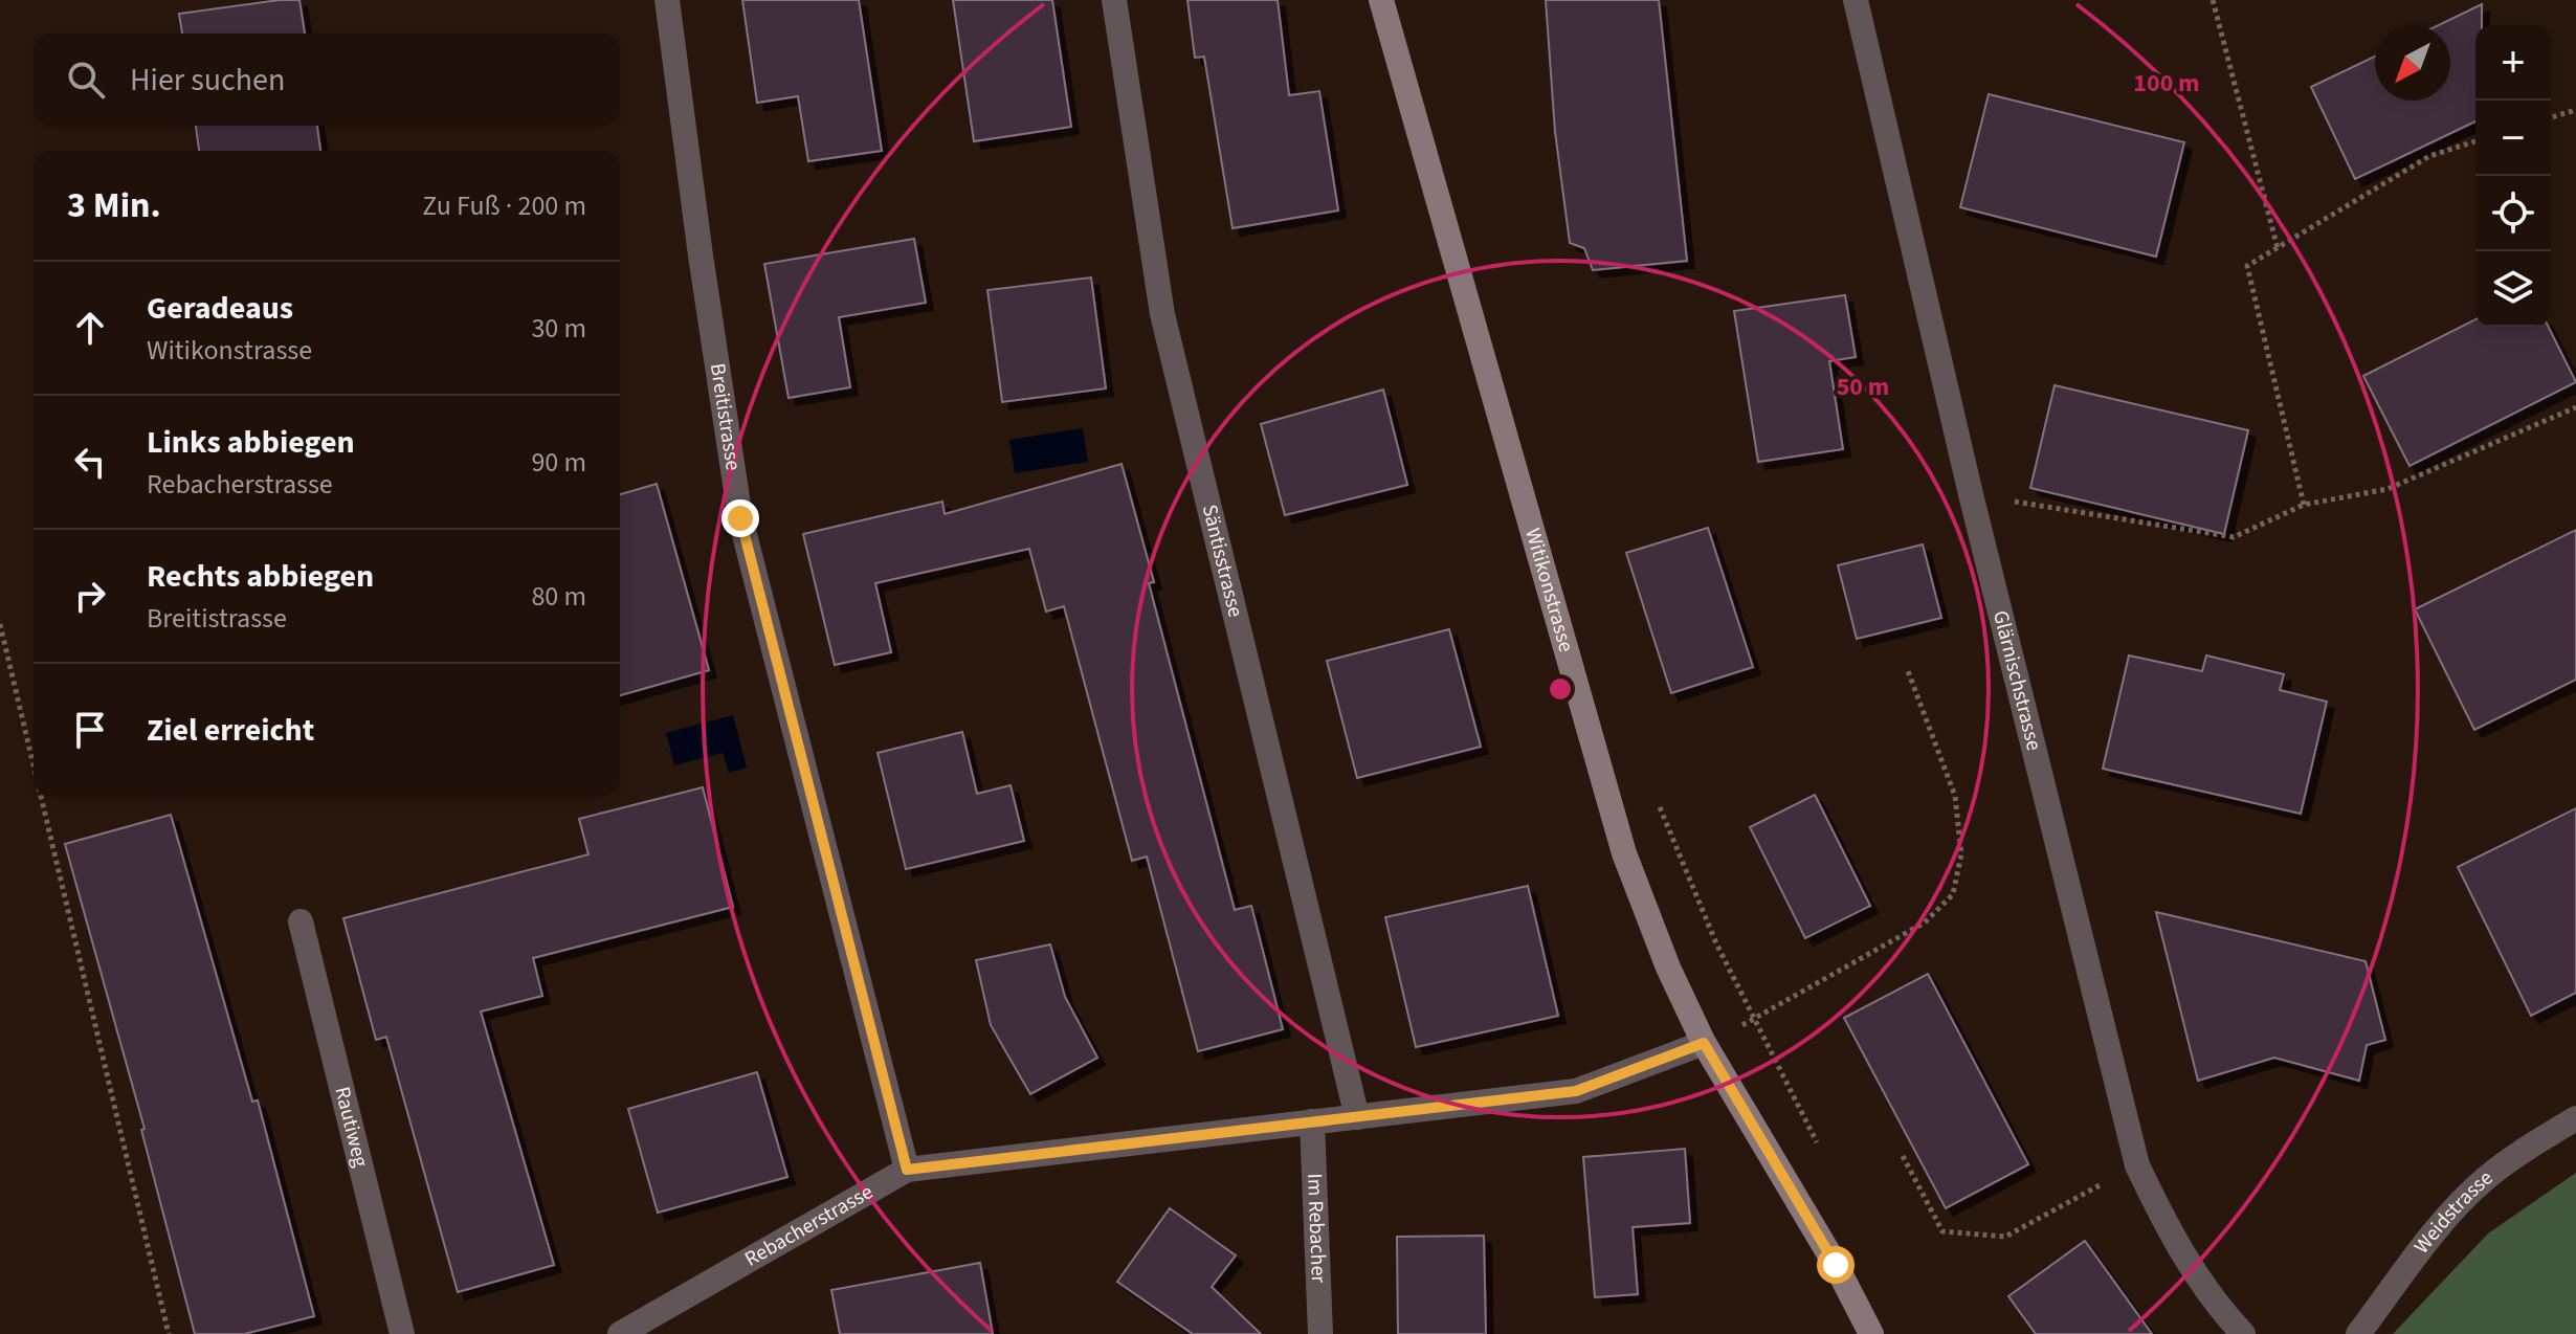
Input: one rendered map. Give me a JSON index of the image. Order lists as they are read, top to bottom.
{
  "streets": {
    "main road": ["Witikonstrasse"],
    "street": [
      "Breitistrasse",
      "Säntisstrasse",
      "Glärnischstrasse",
      "Rautiweg",
      "Weidstrasse",
      "Rebacherstrasse",
      "Im Rebacher"
    ]
  },
  "crossings": [
    ["Breitistrasse", "Rebacherstrasse"],
    ["Säntisstrasse", "Rebacherstrasse"],
    ["Witikonstrasse", "Rebacherstrasse"],
    ["Rebacherstrasse", "Im Rebacher"]
  ],
  "north": "bottom left",
  "page": {
    "map_buttons": ["+", "−"],
    "search": "Hier suchen",
    "heading": ["3 Min.", "Zu Fuß · 200 m"],
    "list": [
      ["Geradeaus", "Witikonstrasse", "30 m"],
      ["Links abbiegen", "Rebacherstrasse", "90 m"],
      ["Rechts abbiegen", "Breitistrasse", "80 m"],
      "Ziel erreicht"
    ]
  },
  "rings": ["100 m", "50 m"]
}
